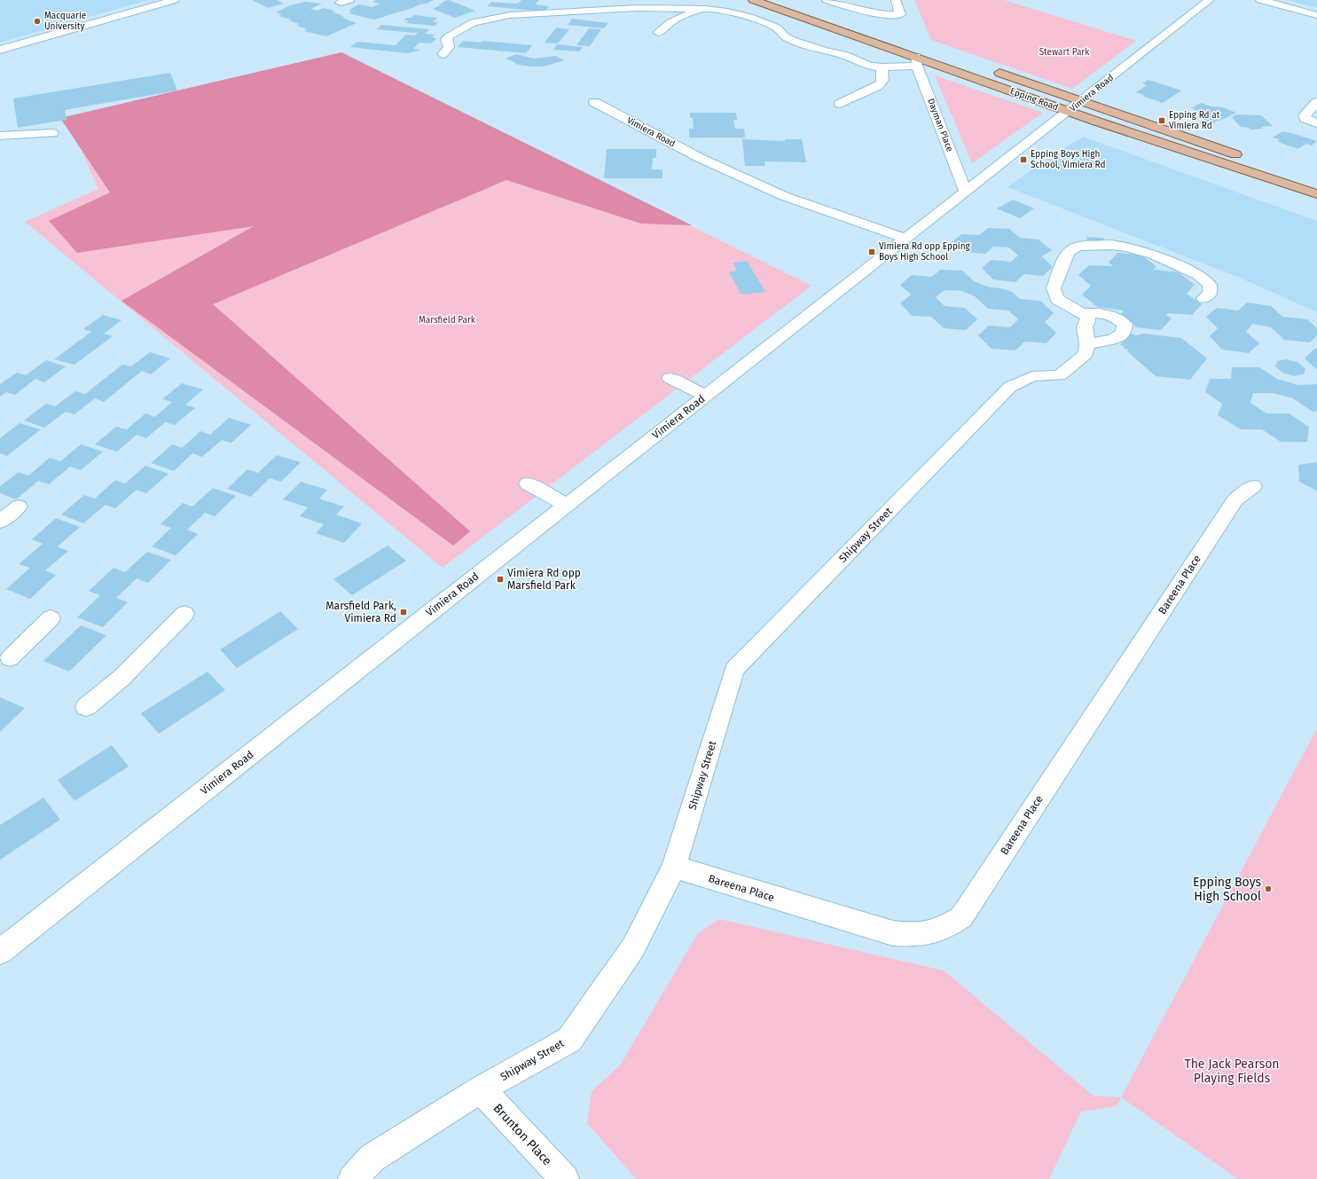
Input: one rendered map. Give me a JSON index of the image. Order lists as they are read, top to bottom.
{
  "streets": {
    "main road": ["Epping Road"],
    "street": [
      "Vimiera Road",
      "Dayman Place",
      "Shipway Street",
      "Bareena Place",
      "Brunton Place"
    ]
  },
  "crossings": [
    ["Vimiera Road", "Epping Road"],
    ["Vimiera Road", "Dayman Place"],
    ["Epping Road", "Dayman Place"],
    ["Shipway Street", "Bareena Place"],
    ["Shipway Street", "Brunton Place"]
  ],
  "parks": ["Stewart Park", "Marsfield Park", "The Jack Pearson Playing Fields"],
  "places": {
    "other": ["Macquarie University", "Epping Boys High School"],
    "transit": [
      "Epping Rd at Vimiera Rd",
      "Epping Boys High School, Vimiera Rd",
      "Vimiera Rd opp Epping Boys High School",
      "Vimiera Rd opp Marsfield Park",
      "Marsfield Park, Vimiera Rd"
    ]
  }
}
